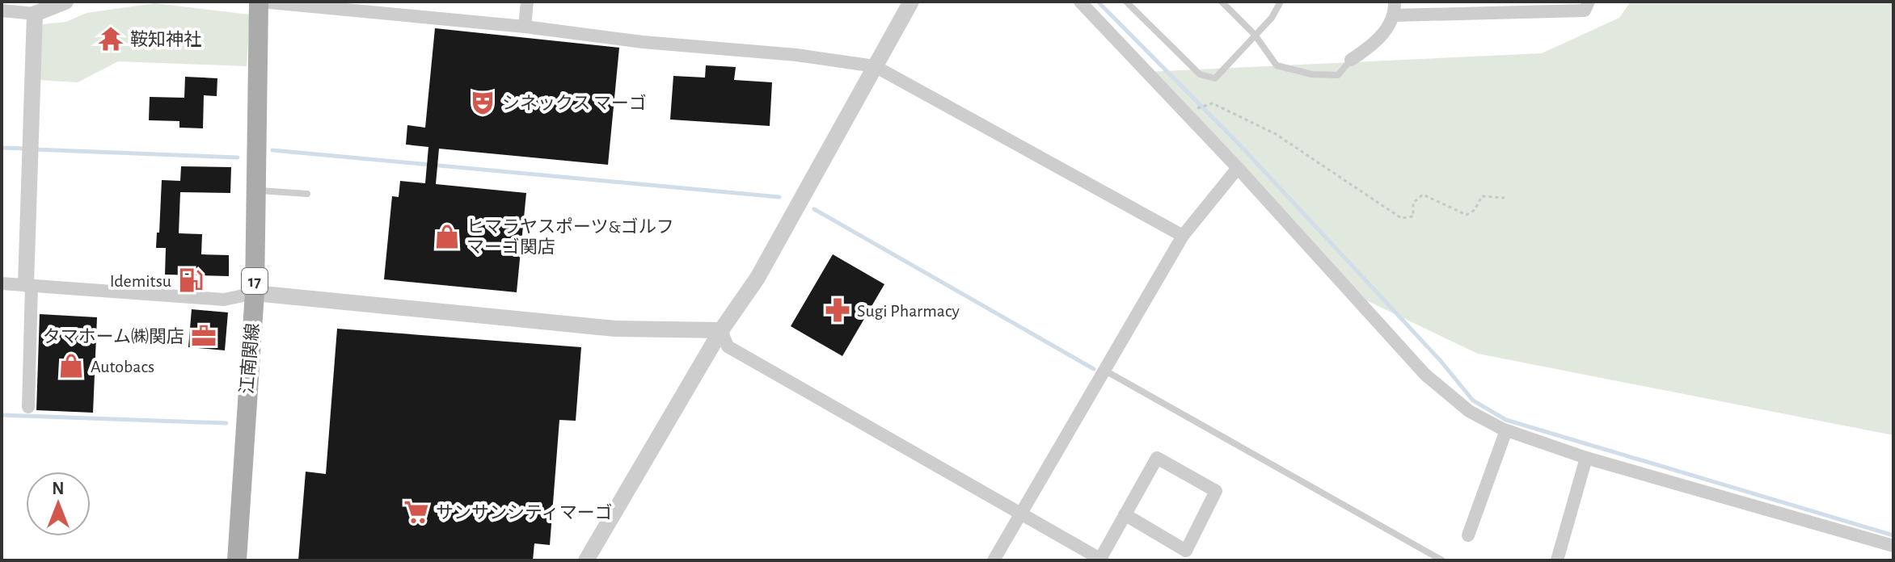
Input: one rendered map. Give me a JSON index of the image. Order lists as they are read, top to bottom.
{
  "streets": {
    "main road": ["17", "江南関線"]
  },
  "places": {
    "temple": ["鞍知神社"],
    "theatre": ["シネックス マーゴ"],
    "shop": ["ヒマラヤスポーツ&ゴルフ マーゴ関店", "Autobacs"],
    "fuel station": ["Idemitsu"],
    "pharmacy": ["Sugi Pharmacy"],
    "office": ["タマホーム㈱関店"],
    "supermarket": ["サンサンシティマーゴ"]
  },
  "north": "top"
}
